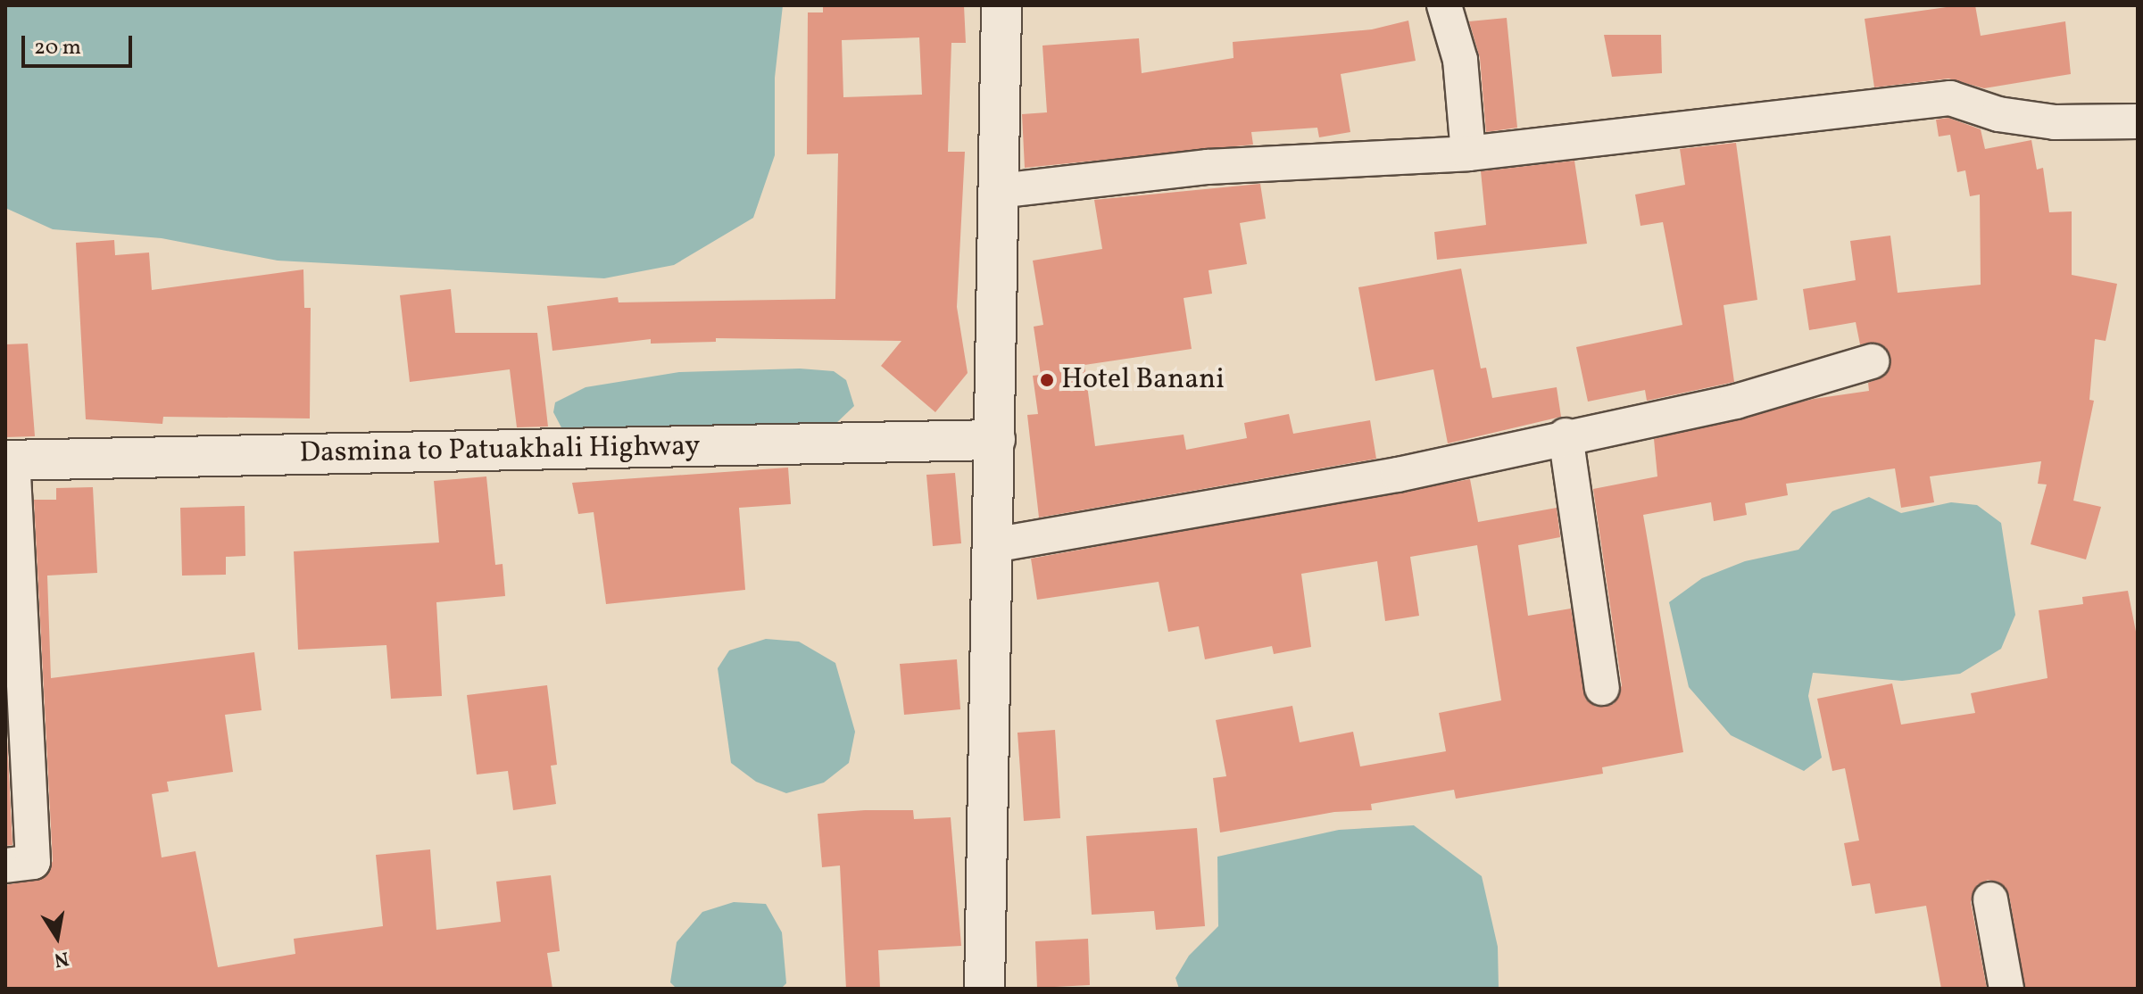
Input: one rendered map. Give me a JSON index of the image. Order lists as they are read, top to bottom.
{
  "streets": {
    "street": ["Dasmina to Patuakhali Highway"]
  },
  "places": ["Hotel Banani"],
  "scale_bar": "20 m",
  "north": "bottom"
}
